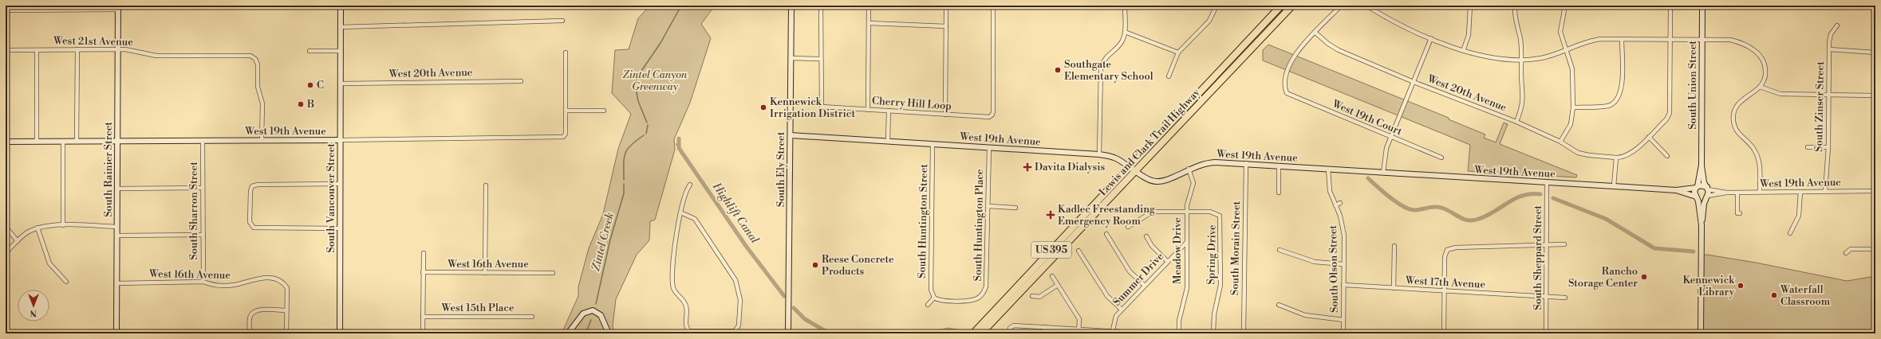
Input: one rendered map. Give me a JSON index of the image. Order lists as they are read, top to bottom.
{
  "streets": {
    "highway": ["Lewis and Clark Trail Highway", "US 395"],
    "street": [
      "West 21st Avenue",
      "West 20th Avenue",
      "South Union Street",
      "Cherry Hill Loop",
      "South Zinser Street",
      "West 19th Court",
      "West 19th Avenue",
      "South Rainier Street",
      "South Ely Street",
      "South Vancouver Street",
      "South Sharron Street",
      "South Huntington Street",
      "South Huntington Place",
      "South Morain Street",
      "Meadow Drive",
      "Spring Drive",
      "South Sheppard Street",
      "West 16th Avenue",
      "South Olson Street",
      "Summer Drive",
      "West 17th Avenue",
      "West 15th Place"
    ]
  },
  "crossings": [
    ["West 21st Avenue", "West 19th Avenue"],
    ["West 21st Avenue", "South Rainier Street"],
    ["West 20th Avenue", "West 19th Court"],
    ["West 20th Avenue", "South Vancouver Street"],
    ["South Union Street", "West 19th Avenue"],
    ["South Zinser Street", "West 19th Avenue"],
    ["West 19th Avenue", "Lewis and Clark Trail Highway"],
    ["West 19th Avenue", "South Rainier Street"],
    ["West 19th Avenue", "South Ely Street"],
    ["West 19th Avenue", "South Vancouver Street"],
    ["West 19th Avenue", "South Sharron Street"],
    ["West 19th Avenue", "South Huntington Street"],
    ["West 19th Avenue", "South Huntington Place"],
    ["West 19th Avenue", "South Morain Street"],
    ["West 19th Avenue", "Meadow Drive"],
    ["West 19th Avenue", "South Sheppard Street"],
    ["West 19th Avenue", "South Olson Street"],
    ["South Rainier Street", "West 16th Avenue"],
    ["South Sharron Street", "West 16th Avenue"],
    ["South Huntington Street", "South Huntington Place"],
    ["Meadow Drive", "Spring Drive"],
    ["Meadow Drive", "Summer Drive"],
    ["South Sheppard Street", "West 17th Avenue"],
    ["South Olson Street", "West 17th Avenue"]
  ],
  "water": ["Highlift Canal", "Zintel Creek"],
  "parks": ["Zintel Canyon Greenway"],
  "places": {
    "other": [
      "Southgate Elementary School",
      "C",
      "B",
      "Kennewick Irrigation District",
      "Reese Concrete Products",
      "Rancho Storage Center",
      "Kennewick Library",
      "Waterfall Classroom"
    ],
    "health": ["Davita Dialysis", "Kadlec Freestanding Emergency Room"]
  },
  "north": "bottom"
}
